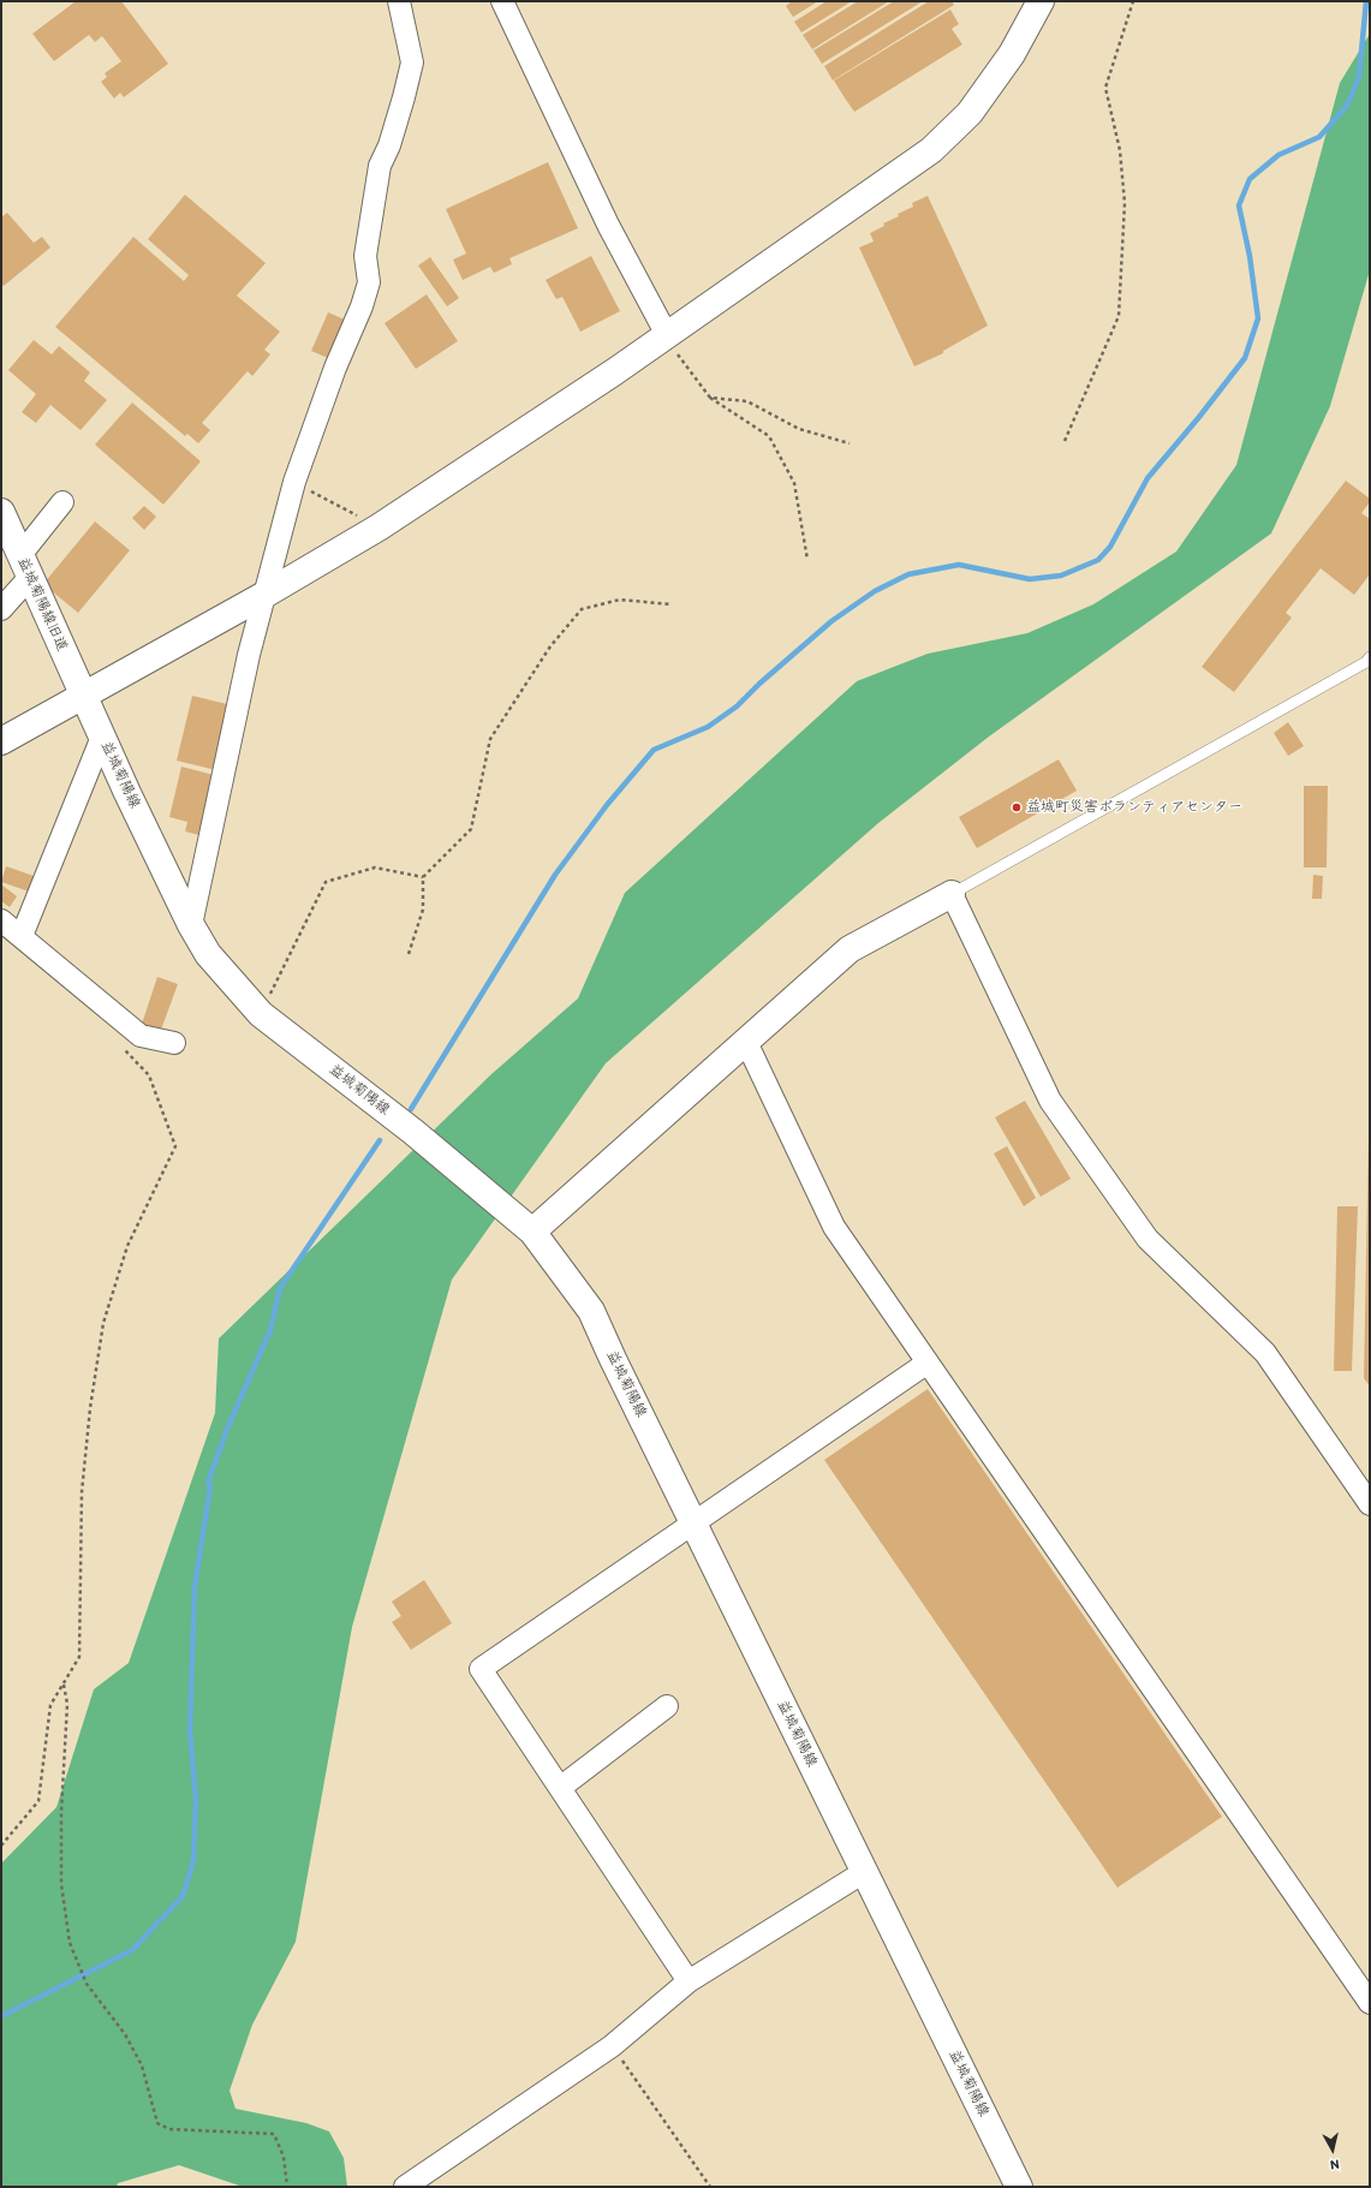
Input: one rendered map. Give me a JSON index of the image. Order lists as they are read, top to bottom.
{
  "streets": {
    "street": ["益城菊陽線旧道", "益城菊陽線"]
  },
  "crossings": [
    ["益城菊陽線旧道", "益城菊陽線"]
  ],
  "places": ["益城町災害ボランティアセンター"],
  "north": "bottom"
}
